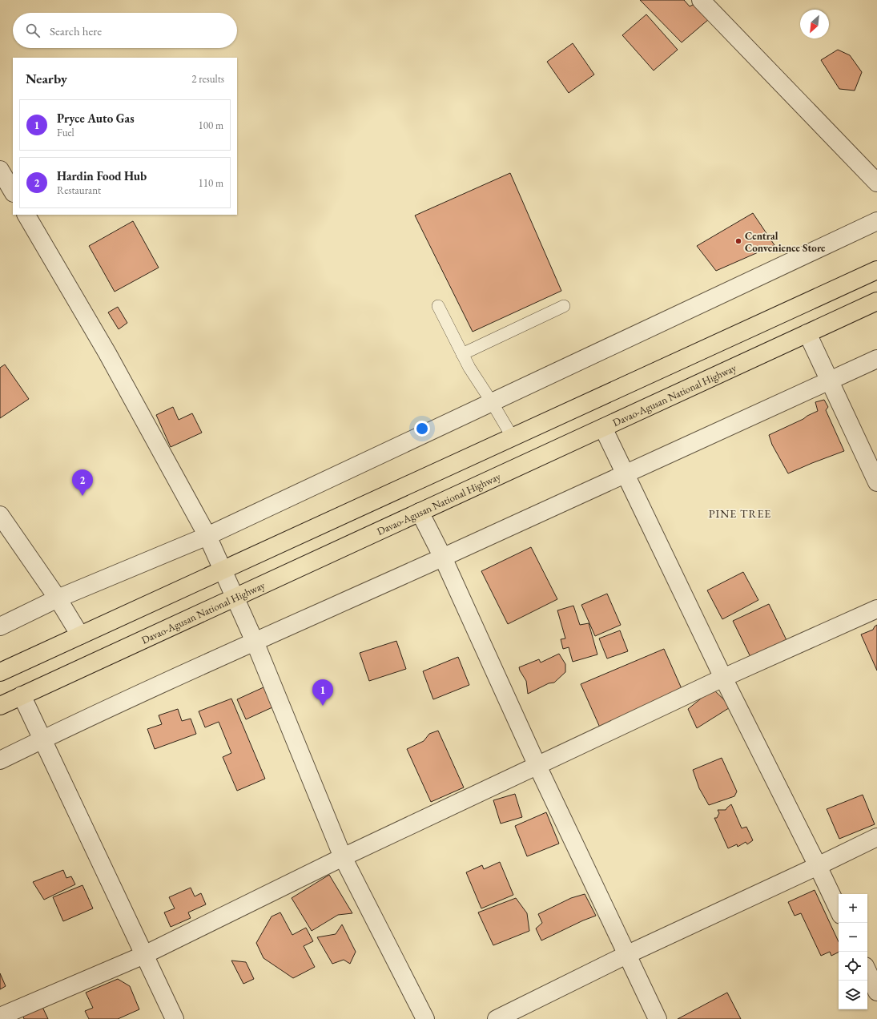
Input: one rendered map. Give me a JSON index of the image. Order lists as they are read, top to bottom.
{
  "streets": {
    "highway": ["Davao-Agusan National Highway"]
  },
  "districts": ["PINE TREE"],
  "places": ["Central Convenience Store"],
  "north": "bottom left",
  "page": {
    "search": "Search here",
    "heading": ["Nearby", "2 results"],
    "list": [
      {
        "mark": "1",
        "name": "Pryce Auto Gas",
        "note": "Fuel",
        "value": "100 m"
      },
      {
        "mark": "2",
        "name": "Hardin Food Hub",
        "note": "Restaurant",
        "value": "110 m"
      }
    ],
    "pins": ["2", "1"],
    "map_buttons": ["+", "−"]
  }
}
